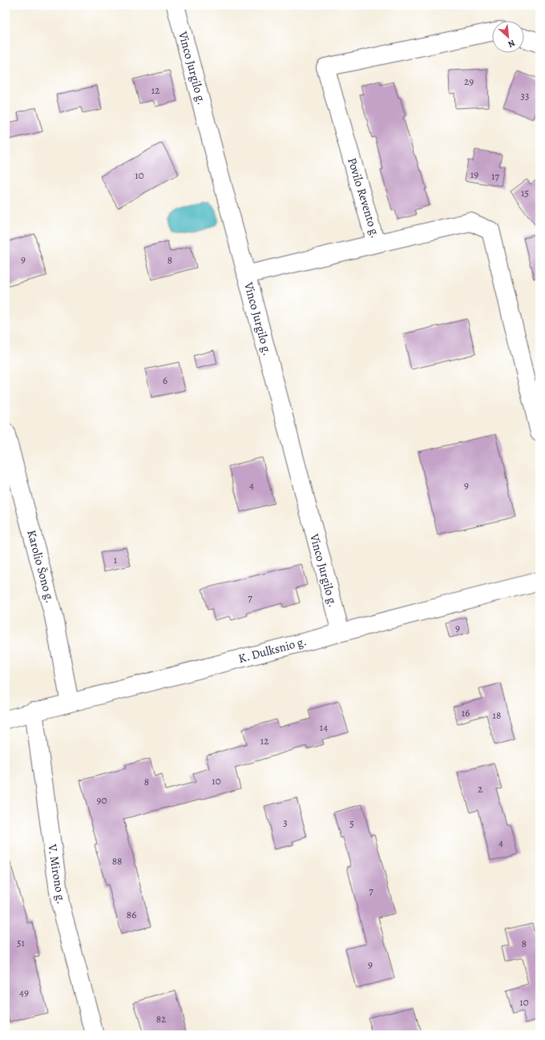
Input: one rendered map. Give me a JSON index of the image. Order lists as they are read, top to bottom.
{
  "streets": {
    "street": [
      "Vinco Jurgilo g.",
      "Povilo Revento g.",
      "Karolio Šono g.",
      "K. Dulksnio g.",
      "V. Mirono g."
    ]
  },
  "crossings": [
    ["Vinco Jurgilo g.", "K. Dulksnio g."],
    ["Karolio Šono g.", "K. Dulksnio g."],
    ["K. Dulksnio g.", "V. Mirono g."]
  ],
  "house_numbers": [
    "29",
    "12",
    "33",
    "19",
    "10",
    "17",
    "15",
    "9",
    "8",
    "6",
    "4",
    "9",
    "1",
    "7",
    "9",
    "16",
    "18",
    "14",
    "12",
    "10",
    "8",
    "2",
    "90",
    "3",
    "5",
    "4",
    "88",
    "7",
    "86",
    "51",
    "8",
    "9",
    "49",
    "10",
    "82"
  ],
  "north": "bottom right"
}
